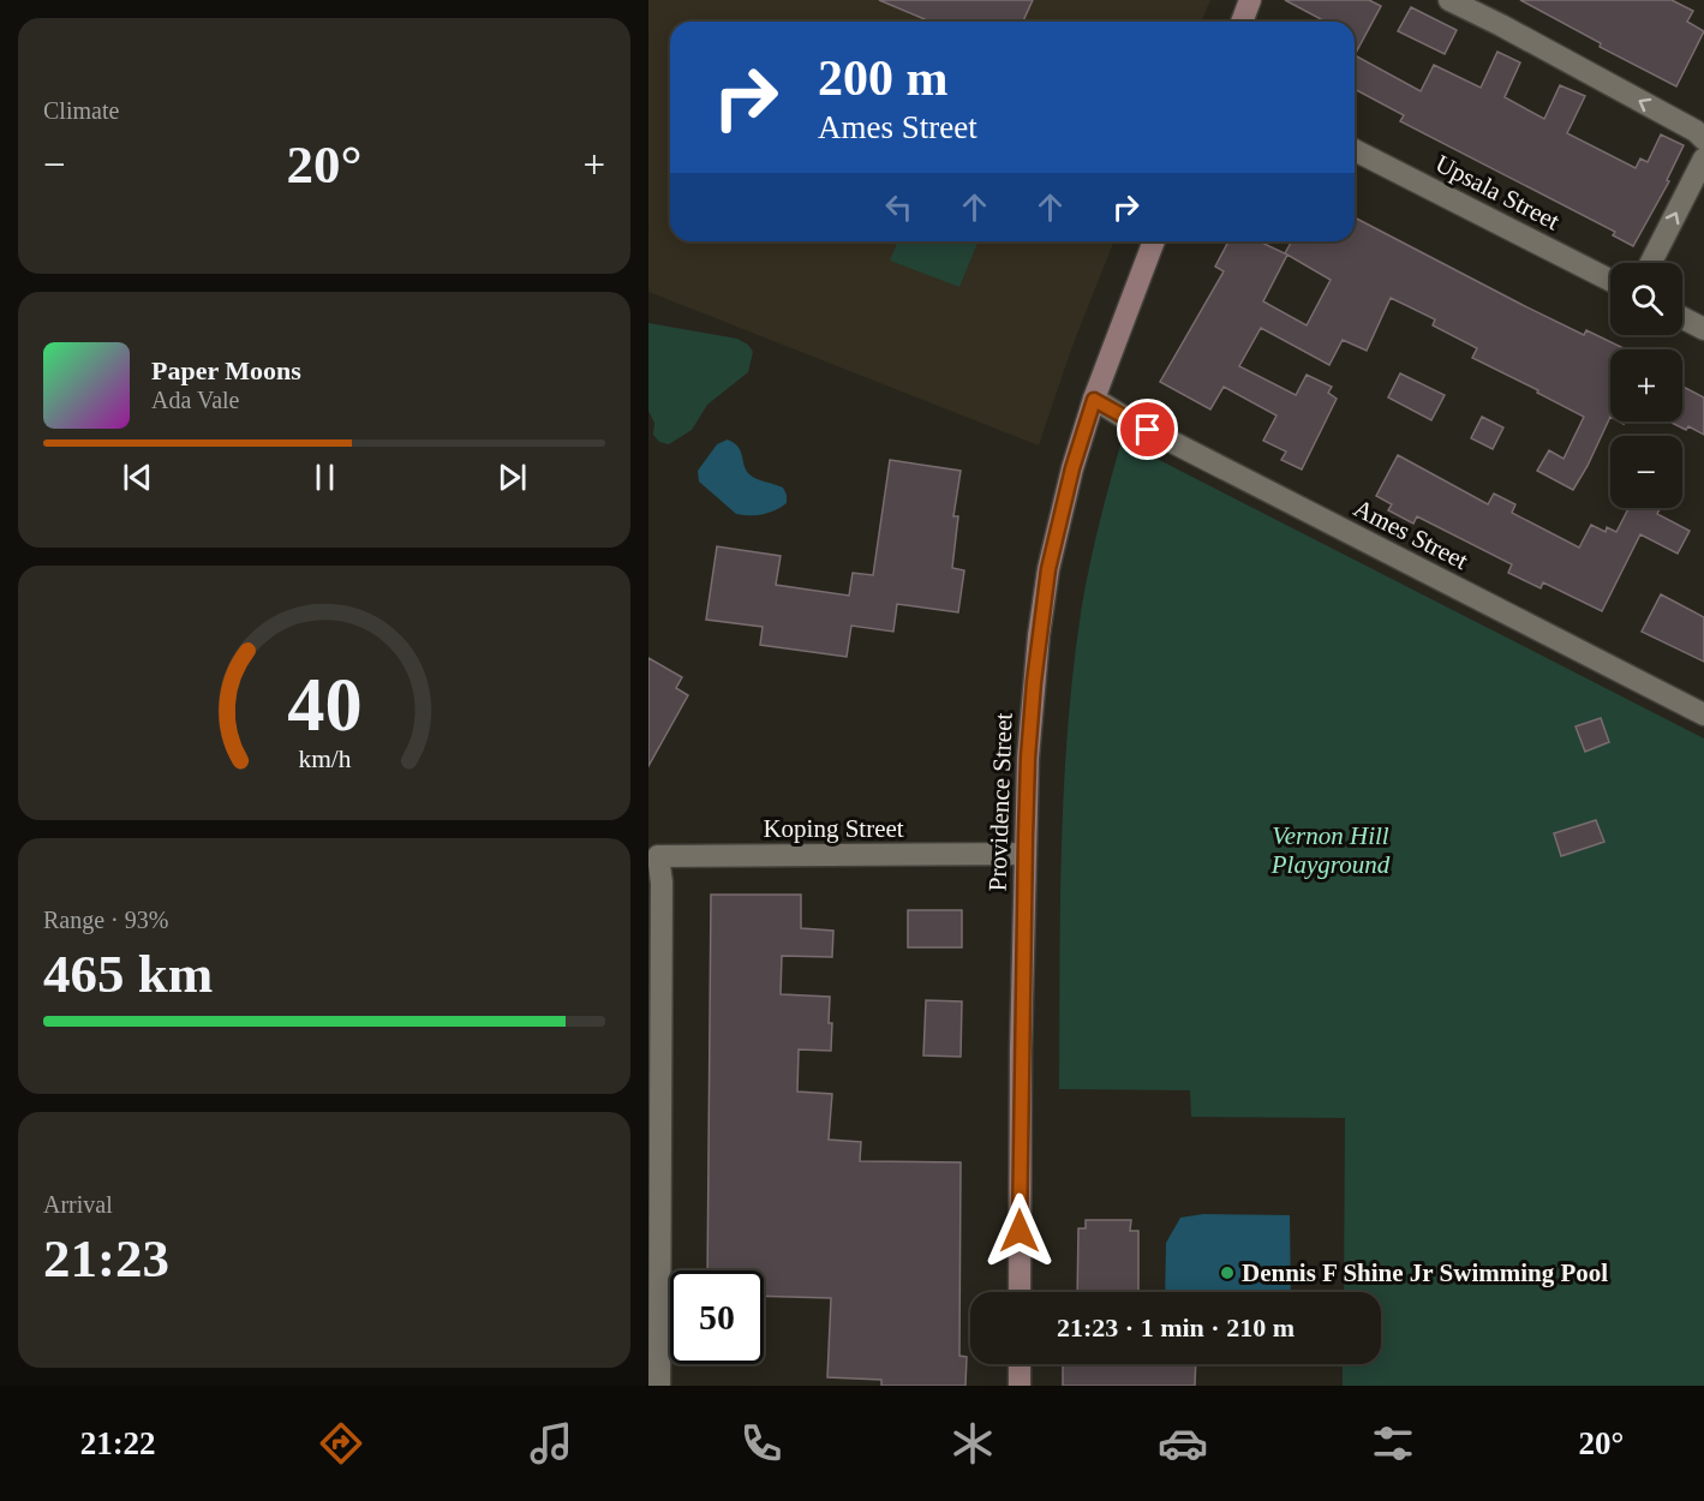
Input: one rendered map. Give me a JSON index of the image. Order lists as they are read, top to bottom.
{
  "streets": {
    "main road": ["Providence Street"],
    "street": ["Upsala Street", "Ames Street", "Koping Street"]
  },
  "crossings": [
    ["Ames Street", "Providence Street"],
    ["Providence Street", "Koping Street"]
  ],
  "parks": ["Vernon Hill Playground"],
  "places": ["Dennis F Shine Jr Swimming Pool"],
  "page": {
    "tile": [
      "Climate",
      ["Range · 93%", "465 km"],
      ["Arrival", "21:23"]
    ],
    "turn": ["200 m", "Ames Street"],
    "heat": ["−", "20°", "+"],
    "map_buttons": ["+", "−"],
    "song": ["Paper Moons", "Ada Vale"],
    "limit": "50",
    "trip": "21:23 · 1 min · 210 m",
    "tabs": ["21:22", "20°"],
    "gauge": ["40", "km/h"]
  }
}
